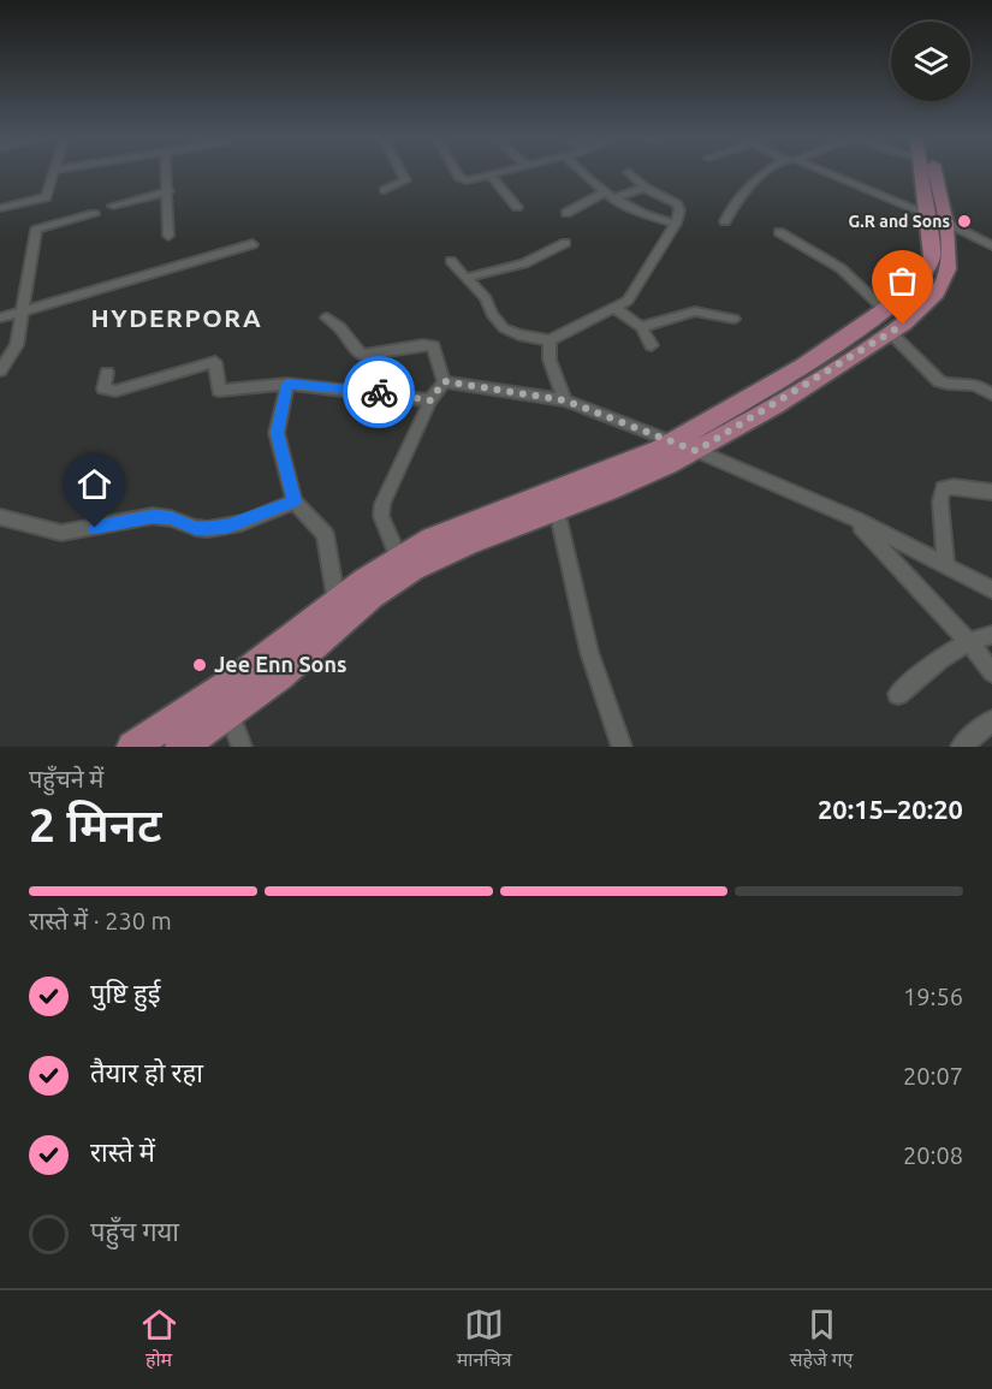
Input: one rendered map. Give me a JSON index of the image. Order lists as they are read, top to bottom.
{
  "districts": ["HYDERPORA"],
  "places": ["G.R and Sons", "Jee Enn Sons"],
  "page": {
    "heading": ["2 मिनट", "पहुँचने में", "20:15–20:20"],
    "bar": "रास्ते में · 230 m",
    "list": [
      ["पुष्टि हुई", "19:56"],
      ["तैयार हो रहा", "20:07"],
      ["रास्ते में", "20:08"],
      "पहुँच गया"
    ],
    "tabs": ["होम", "मानचित्र", "सहेजे गए"]
  }
}
